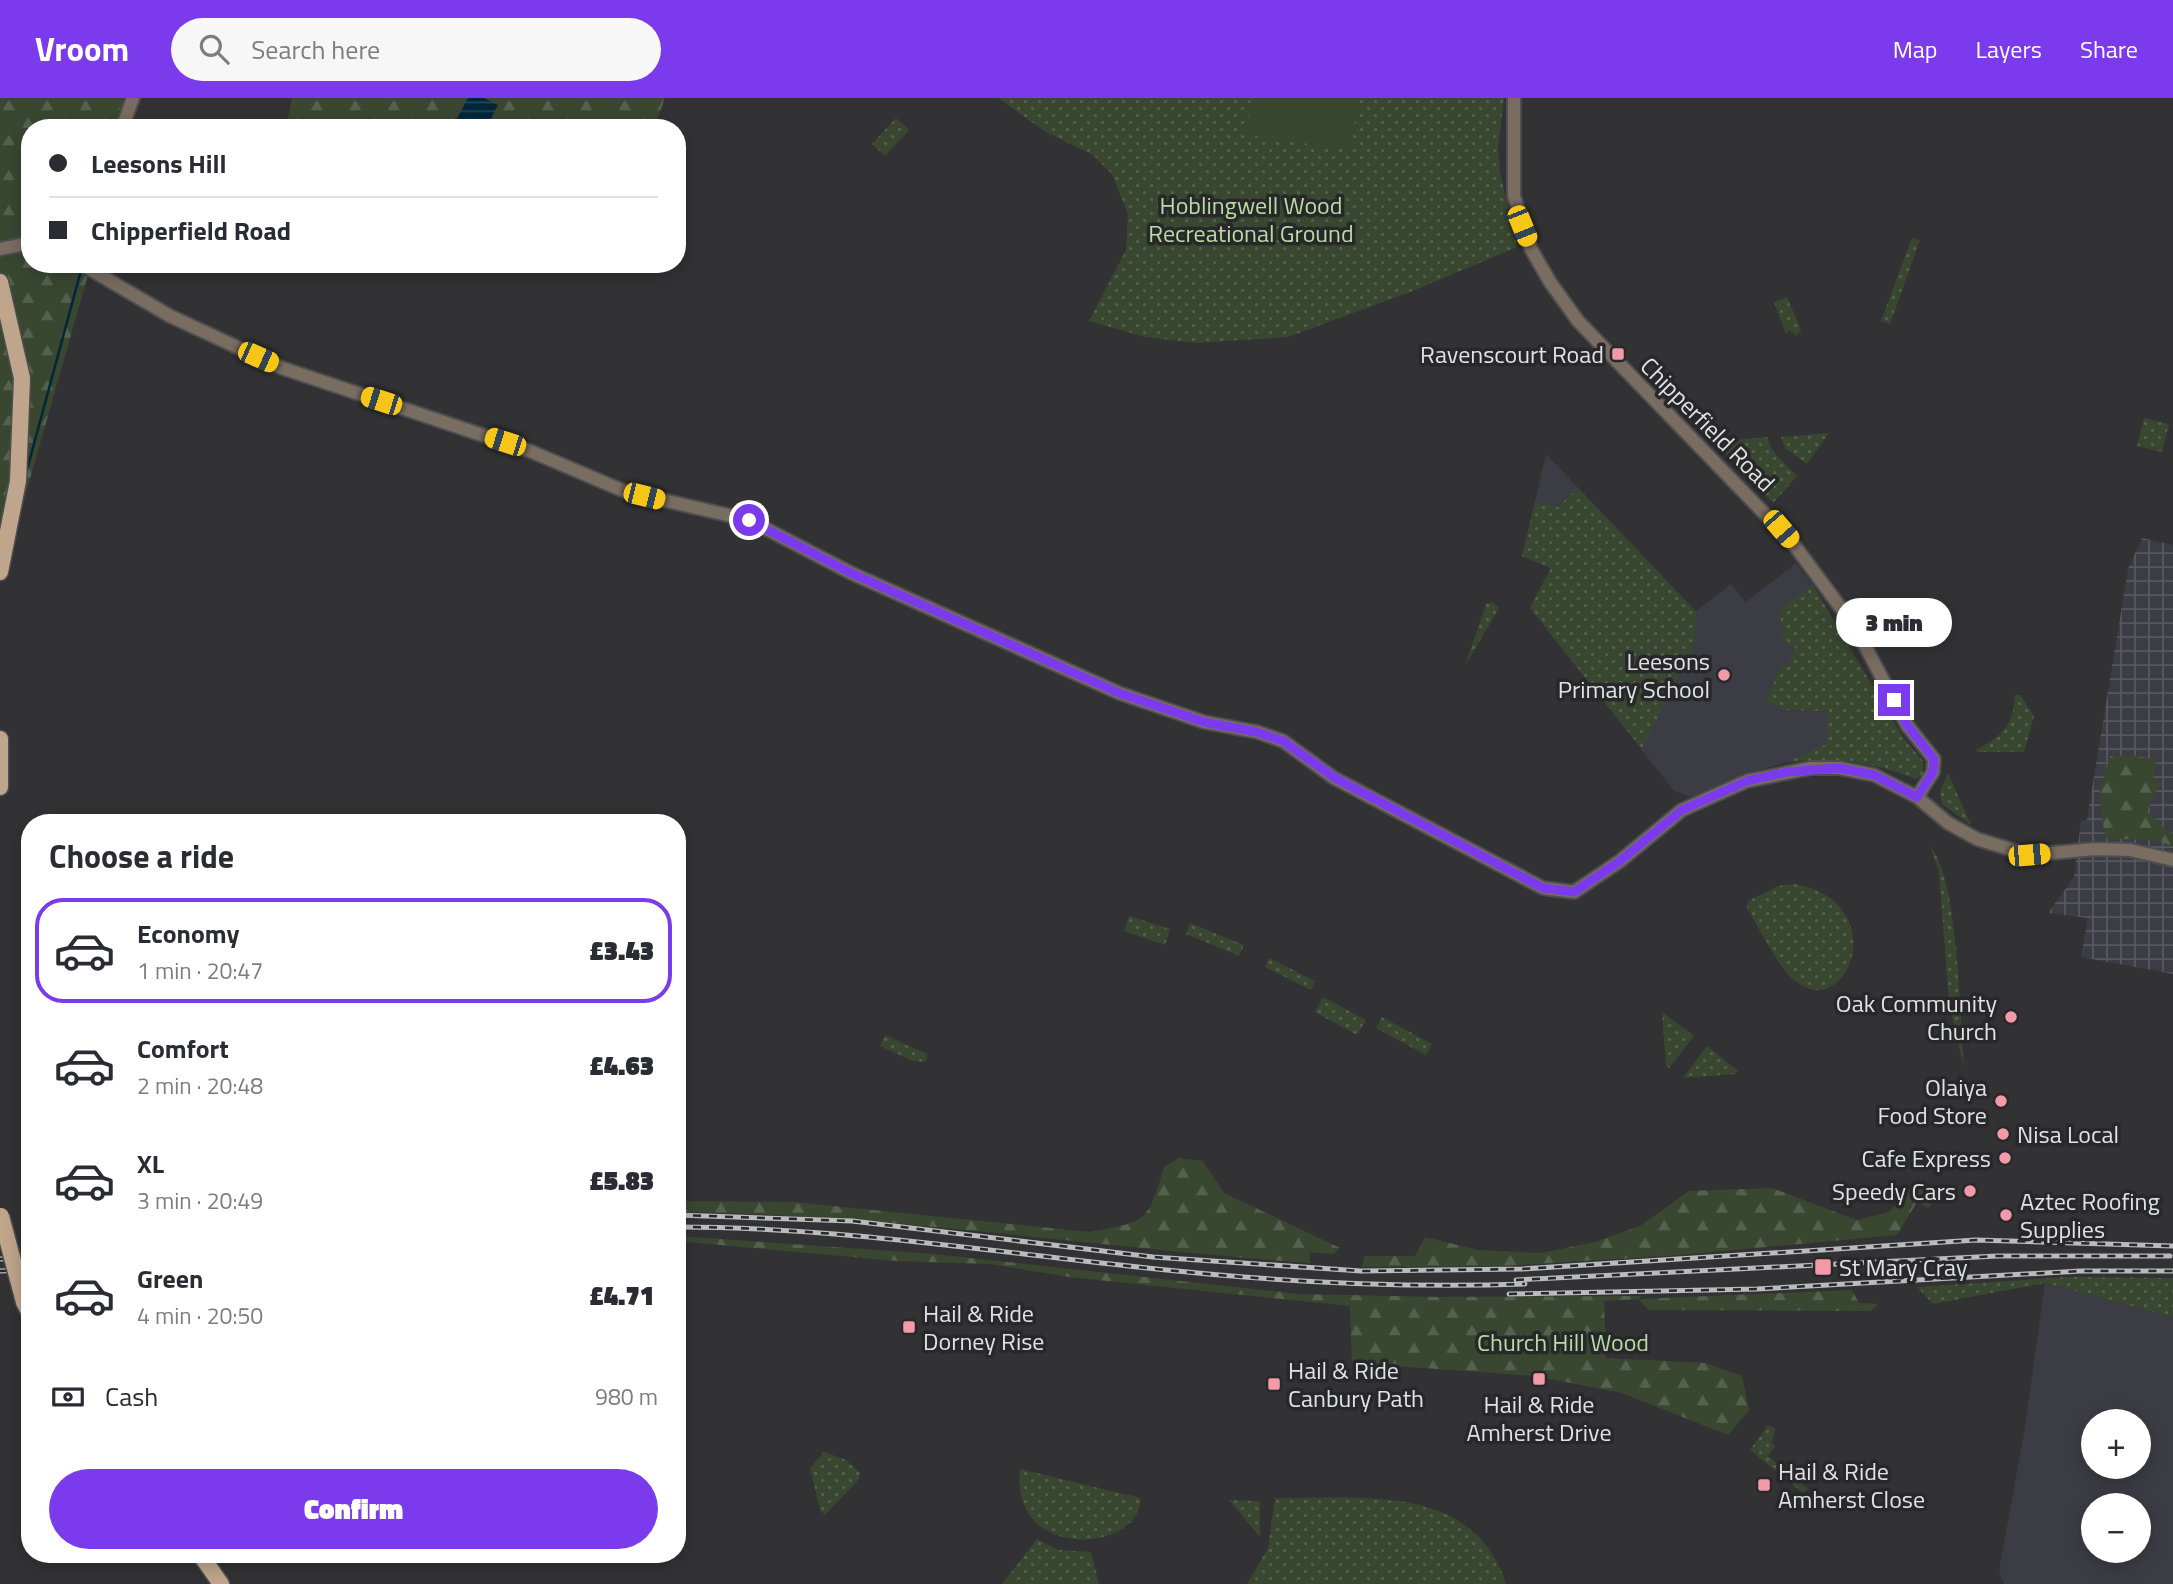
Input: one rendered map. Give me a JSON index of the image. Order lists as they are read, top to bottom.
{
  "streets": {
    "street": ["Chipperfield Road"]
  },
  "parks": ["Hoblingwell Wood Recreational Ground", "Church Hill Wood"],
  "places": {
    "transit": [
      "Ravenscourt Road",
      "St Mary Cray",
      "Hail & Ride Dorney Rise",
      "Hail & Ride Amherst Drive",
      "Hail & Ride Canbury Path",
      "Hail & Ride Amherst Close"
    ],
    "other": [
      "Leesons Primary School",
      "Oak Community Church",
      "Olaiya Food Store",
      "Nisa Local",
      "Cafe Express",
      "Speedy Cars",
      "Aztec Roofing Supplies"
    ]
  },
  "page": {
    "header": "Vroom",
    "search": "Search here",
    "nav": ["Map", "Layers", "Share"],
    "banner": ["Leesons Hill", "Chipperfield Road"],
    "bubble": "3 min",
    "heading": "Choose a ride",
    "list": [
      {
        "name": "Economy",
        "note": "1 min · 20:47",
        "value": "£3.43"
      },
      {
        "name": "Comfort",
        "note": "2 min · 20:48",
        "value": "£4.63"
      },
      {
        "name": "XL",
        "note": "3 min · 20:49",
        "value": "£5.83"
      },
      {
        "name": "Green",
        "note": "4 min · 20:50",
        "value": "£4.71"
      }
    ],
    "pay": ["Cash", "980 m"],
    "map_buttons": ["+", "−"],
    "buttons": "Confirm"
  }
}
